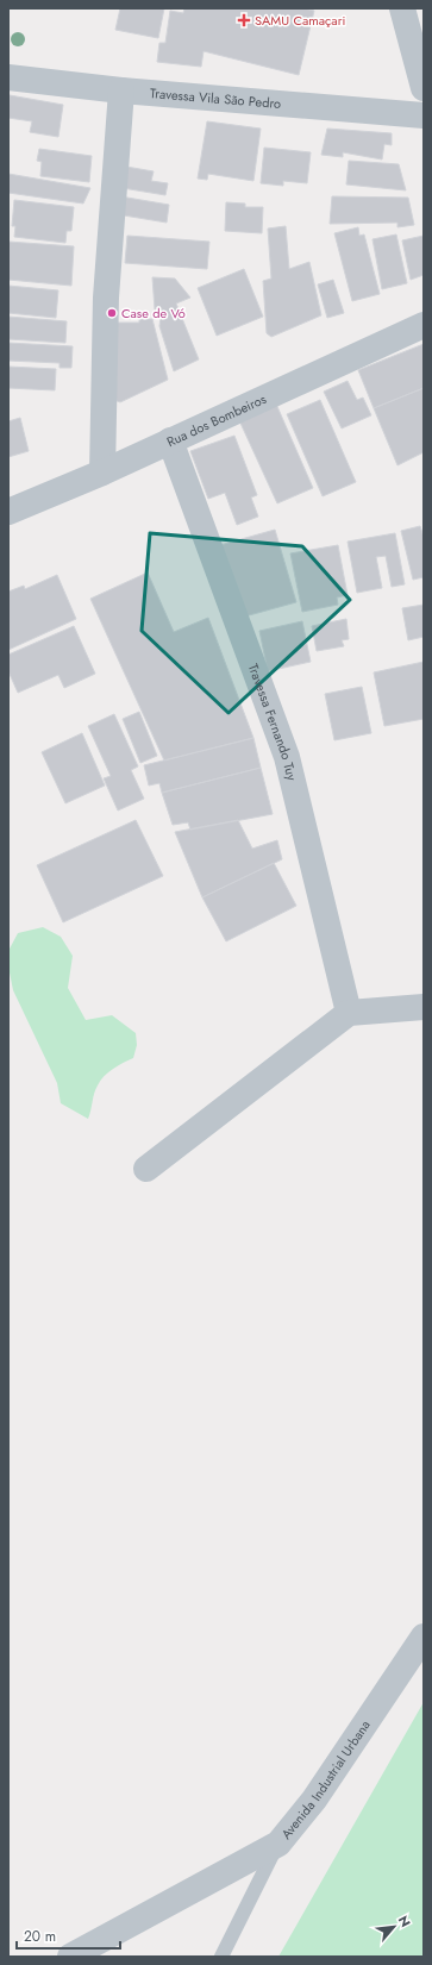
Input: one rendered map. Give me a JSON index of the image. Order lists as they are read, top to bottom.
{
  "streets": {
    "street": [
      "Travessa Vila São Pedro",
      "Rua dos Bombeiros",
      "Travessa Fernando Tuy",
      "Avenida Industrial Urbana"
    ]
  },
  "crossings": [
    ["Rua dos Bombeiros", "Travessa Fernando Tuy"]
  ],
  "places": {
    "health": ["SAMU Camaçari"],
    "other": ["Case de Vó"]
  },
  "scale_bar": "20 m",
  "north": "top right"
}
